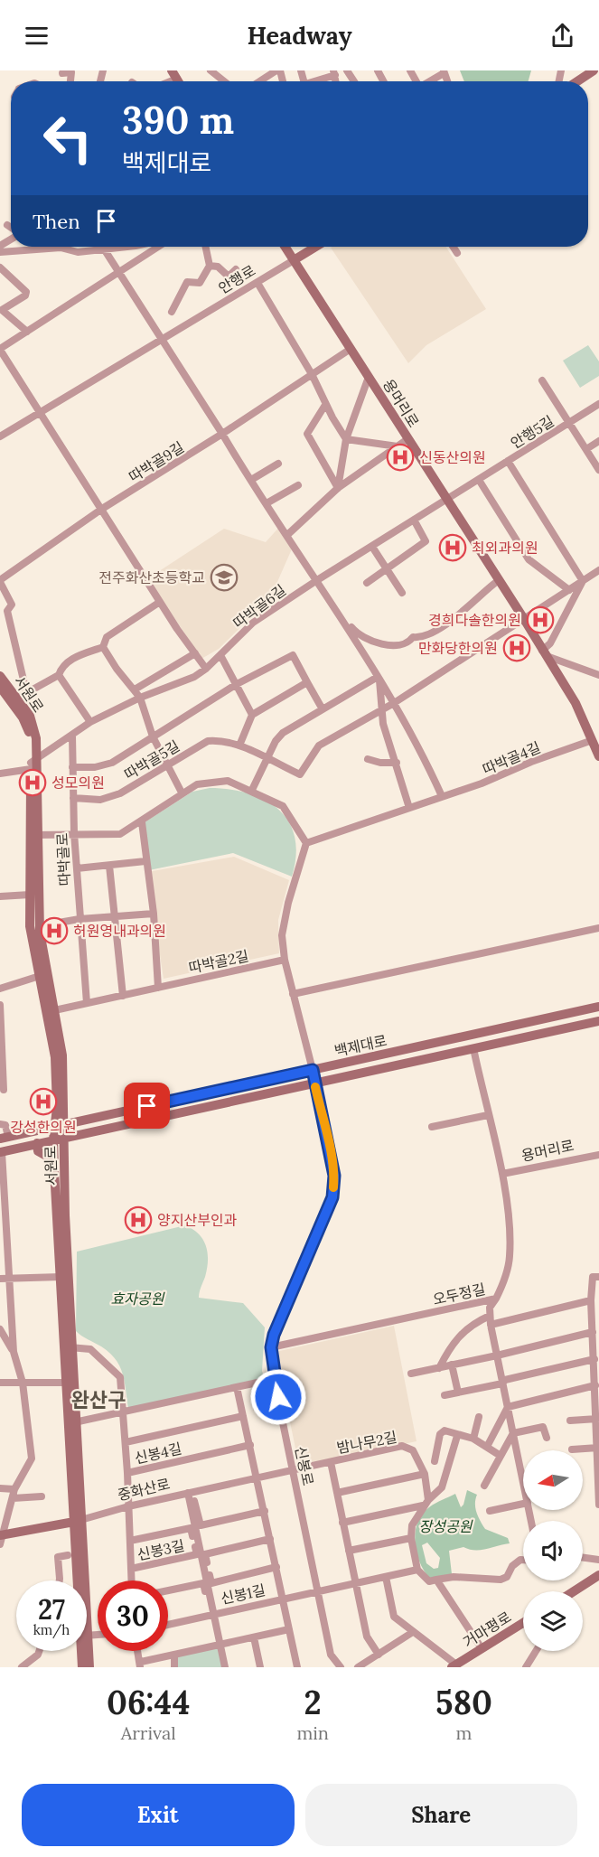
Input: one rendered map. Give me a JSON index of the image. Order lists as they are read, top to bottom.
{
  "streets": {
    "street": [
      "안행로",
      "용머리로",
      "안행5길",
      "따박골9길",
      "따박골6길",
      "서원로",
      "따박골4길",
      "따박골5길",
      "따박골로",
      "따박골2길",
      "백제대로",
      "오두정길",
      "밤나무2길",
      "신봉4길",
      "신봉로",
      "중화산로",
      "신봉3길",
      "신봉1길",
      "거마평로"
    ]
  },
  "crossings": [
    ["안행로", "용머리로"],
    ["용머리로", "안행5길"],
    ["용머리로", "따박골9길"],
    ["용머리로", "따박골6길"],
    ["용머리로", "따박골4길"],
    ["용머리로", "따박골5길"],
    ["안행5길", "따박골6길"],
    ["안행5길", "따박골5길"],
    ["따박골6길", "서원로"],
    ["서원로", "따박골2길"],
    ["서원로", "백제대로"],
    ["서원로", "신봉4길"],
    ["서원로", "중화산로"],
    ["따박골4길", "신봉로"],
    ["따박골5길", "따박골로"],
    ["따박골2길", "신봉로"],
    ["백제대로", "신봉로"],
    ["오두정길", "신봉로"],
    ["밤나무2길", "신봉로"],
    ["밤나무2길", "중화산로"],
    ["신봉4길", "중화산로"],
    ["신봉4길", "신봉3길"],
    ["신봉4길", "신봉1길"],
    ["신봉로", "중화산로"],
    ["중화산로", "신봉3길"],
    ["중화산로", "신봉1길"]
  ],
  "districts": ["완산구"],
  "parks": ["효자공원", "장성공원"],
  "places": {
    "hospital": [
      "신동산의원",
      "최외과의원",
      "경희다솔한의원",
      "만화당한의원",
      "성모의원",
      "허원영내과의원",
      "강성한의원",
      "양지산부인과"
    ],
    "school or university": ["전주화산초등학교"]
  },
  "north": "left",
  "page": {
    "header": "Headway",
    "turn": ["390 m", "백제대로"],
    "then": "Then",
    "speed": "27 km/h",
    "limit": "30",
    "eta": [
      "06:44",
      "Arrival",
      "2",
      "min",
      "580",
      "m"
    ],
    "buttons": ["Exit", "Share"]
  }
}
